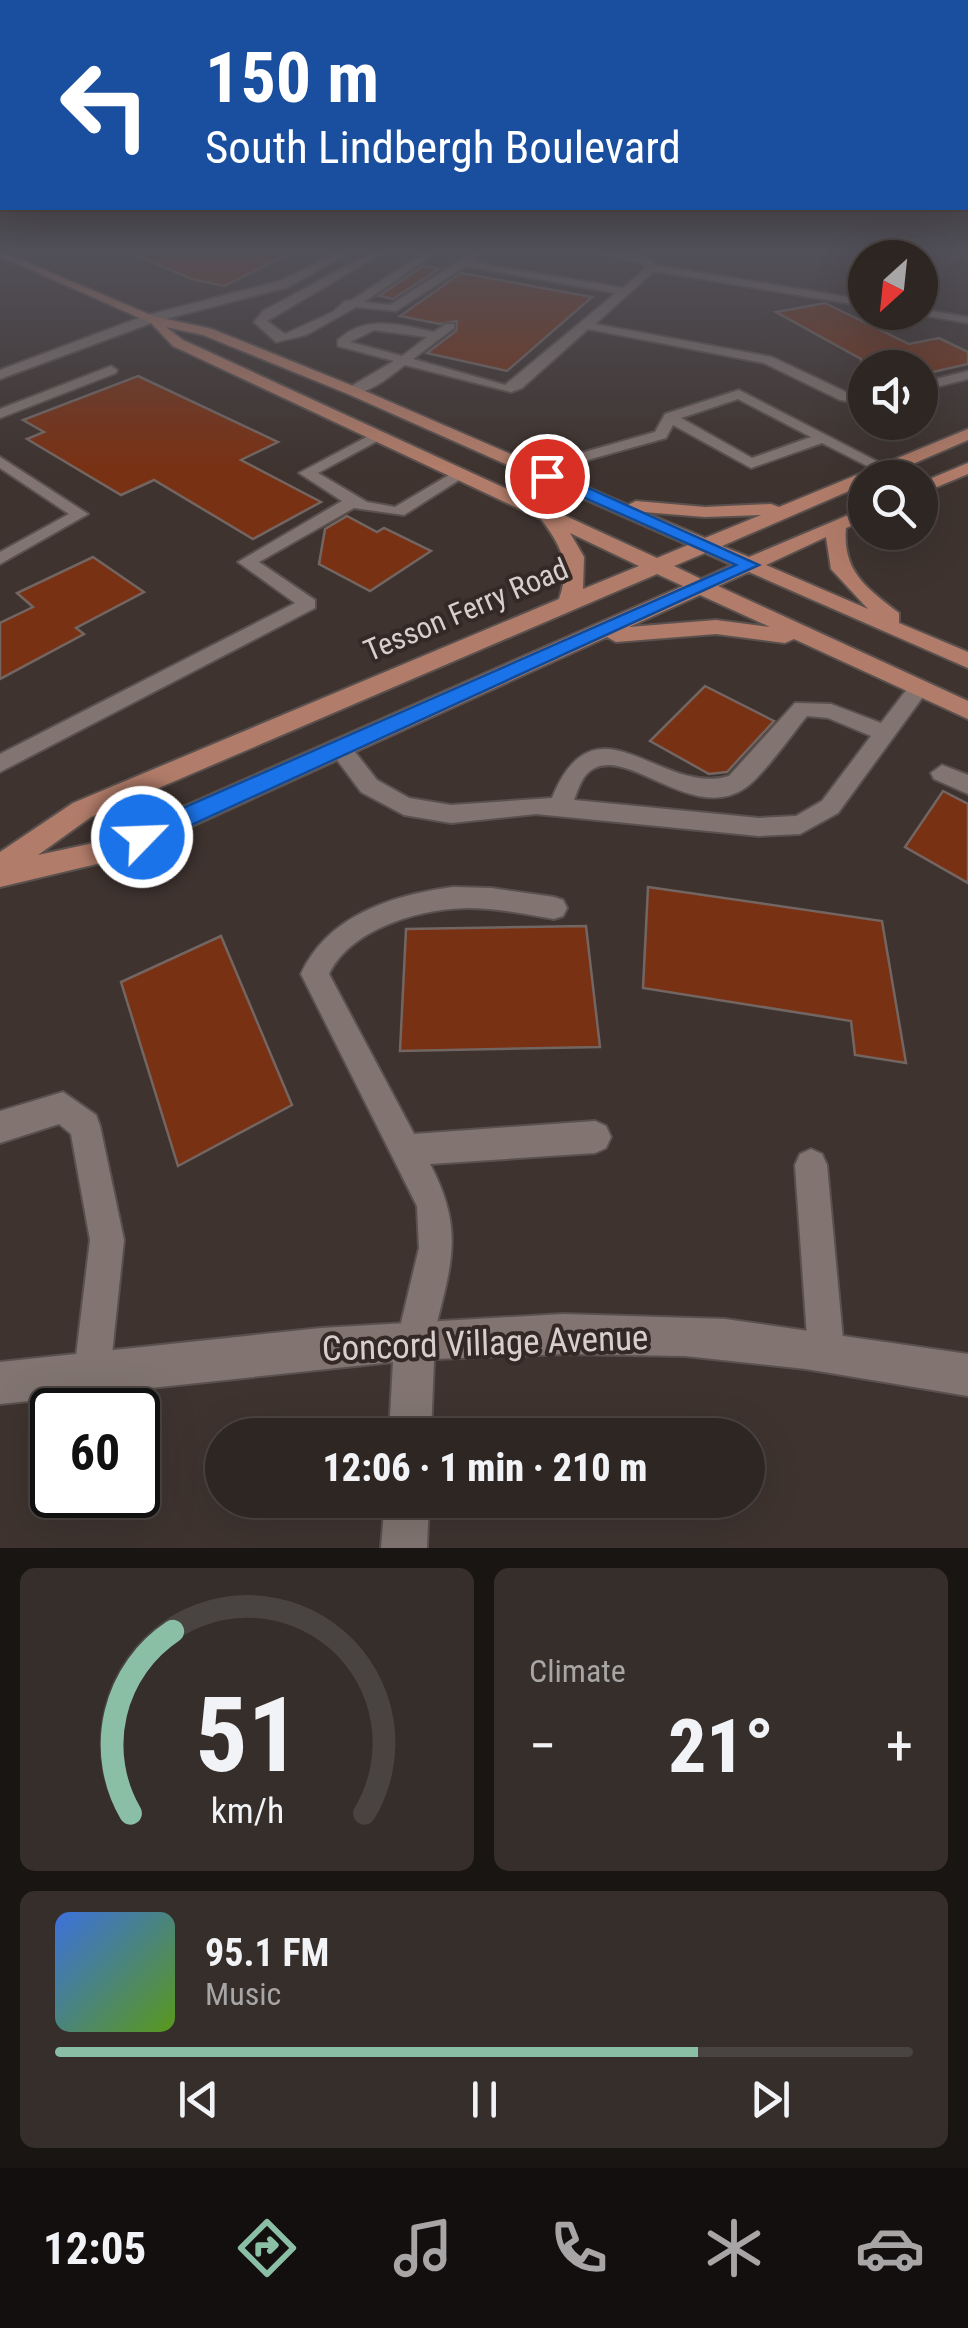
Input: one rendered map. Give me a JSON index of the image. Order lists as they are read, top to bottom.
{
  "streets": {
    "main road": ["Tesson Ferry Road"],
    "street": ["Concord Village Avenue"]
  },
  "north": "bottom left",
  "page": {
    "turn": ["150 m", "South Lindbergh Boulevard"],
    "limit": "60",
    "trip": "12:06 · 1 min · 210 m",
    "tile": "Climate",
    "heat": ["−", "21°", "+"],
    "song": ["95.1 FM", "Music"],
    "tabs": "12:05",
    "gauge": ["51", "km/h"]
  }
}
